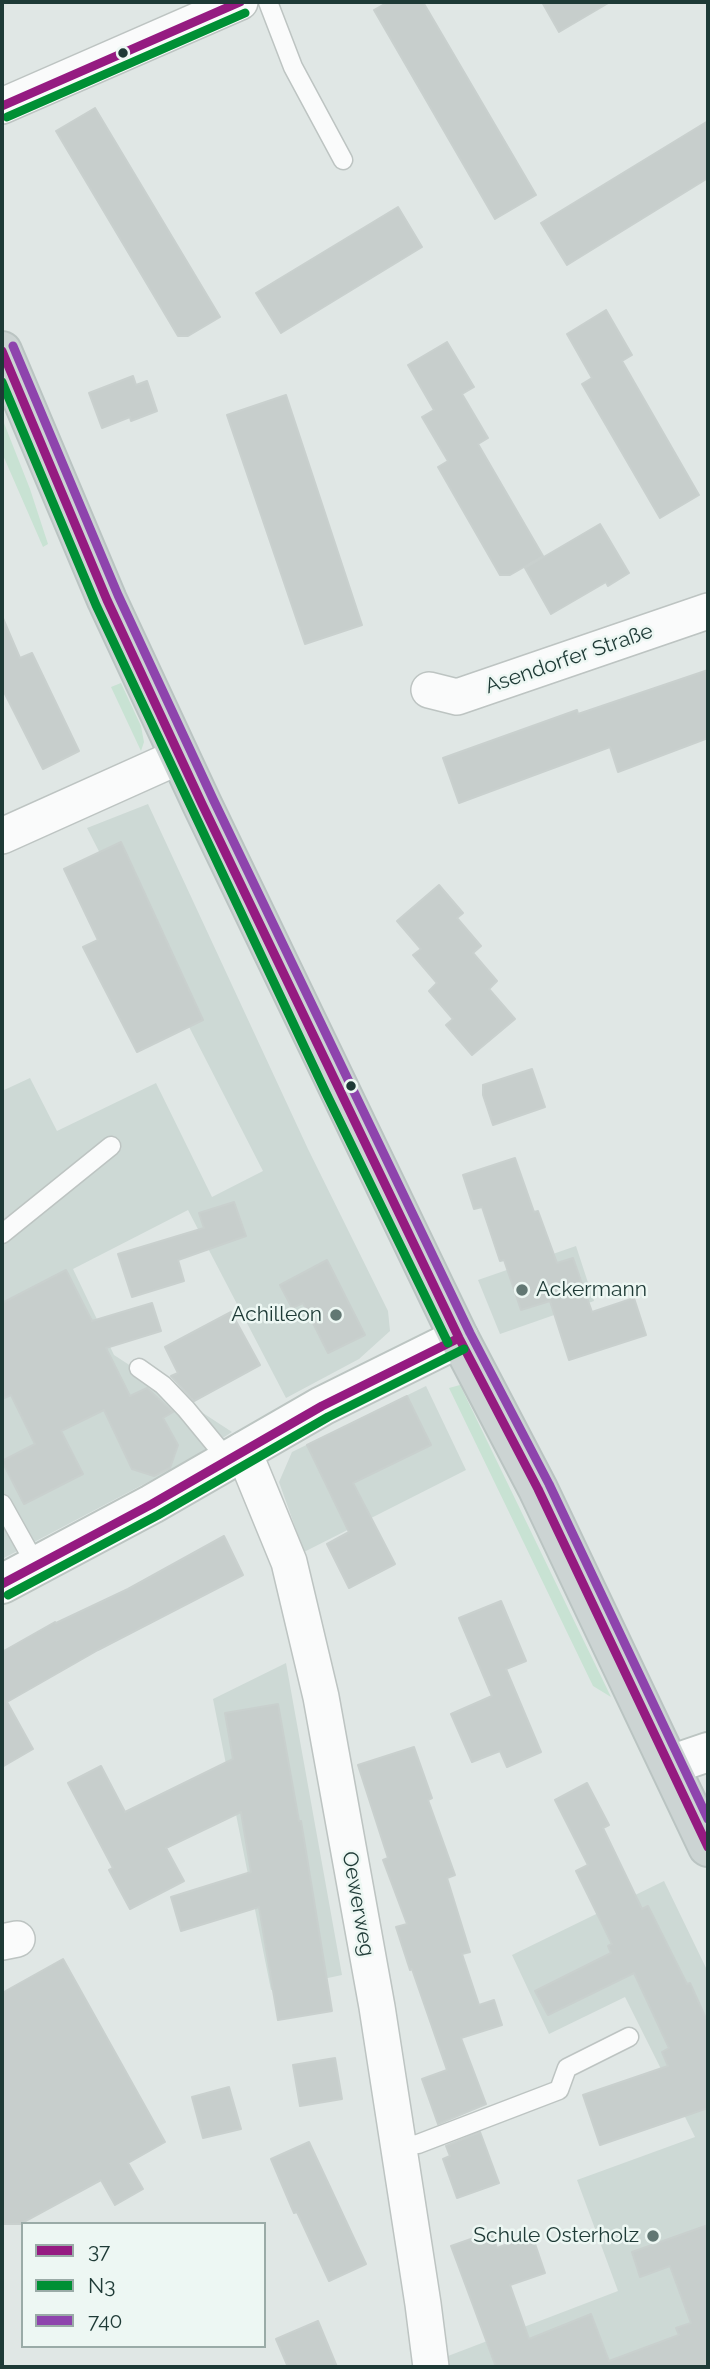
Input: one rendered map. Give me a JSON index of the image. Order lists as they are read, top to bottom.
{
  "streets": {
    "street": ["Asendorfer Straße", "Oewerweg"]
  },
  "places": ["Ackermann", "Achilleon", "Schule Osterholz"],
  "lines": ["transit line 37", "transit line N3", "transit line 740"],
  "legend": ["37", "N3", "740"]
}
